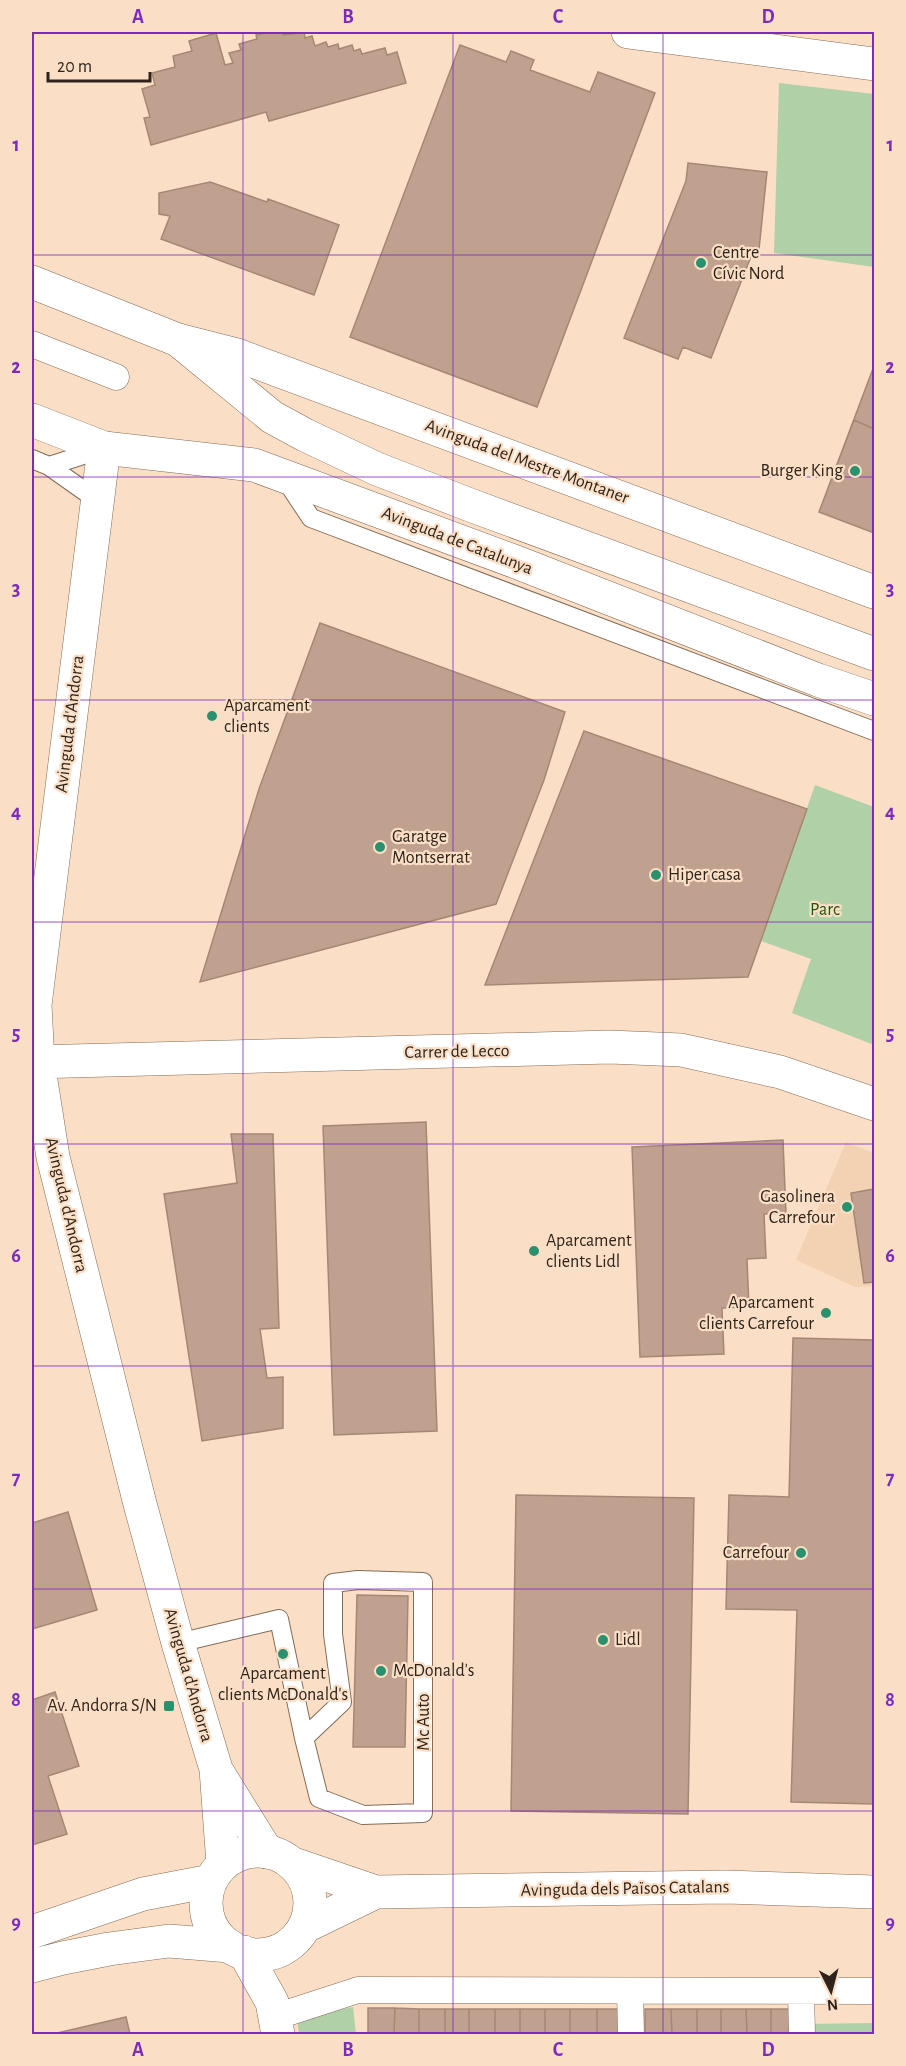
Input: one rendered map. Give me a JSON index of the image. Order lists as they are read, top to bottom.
{
  "streets": {
    "street": [
      "Avinguda del Mestre Montaner",
      "Avinguda de Catalunya",
      "Avinguda d'Andorra",
      "Carrer de Lecco",
      "Avinguda dels Països Catalans"
    ],
    "lane": ["Mc Auto"]
  },
  "crossings": [
    ["Avinguda del Mestre Montaner", "Avinguda de Catalunya"],
    ["Avinguda de Catalunya", "Avinguda d'Andorra"],
    ["Avinguda d'Andorra", "Carrer de Lecco"],
    ["Avinguda d'Andorra", "Mc Auto"],
    ["Avinguda d'Andorra", "Avinguda dels Països Catalans"]
  ],
  "parks": ["Parc"],
  "places": {
    "other": [
      "Centre Cívic Nord",
      "Burger King",
      "Aparcament clients",
      "Garatge Montserrat",
      "Hiper casa",
      "Gasolinera Carrefour",
      "Aparcament clients Lidl",
      "Aparcament clients Carrefour",
      "Carrefour",
      "Lidl",
      "Aparcament clients McDonald's",
      "McDonald's"
    ],
    "transit": ["Av. Andorra S/N"]
  },
  "scale_bar": "20 m",
  "north": "bottom",
  "grid": {
    "columns": [
      "A",
      "B",
      "C",
      "D"
    ],
    "rows": [
      "1",
      "2",
      "3",
      "4",
      "5",
      "6",
      "7",
      "8",
      "9"
    ]
  }
}
